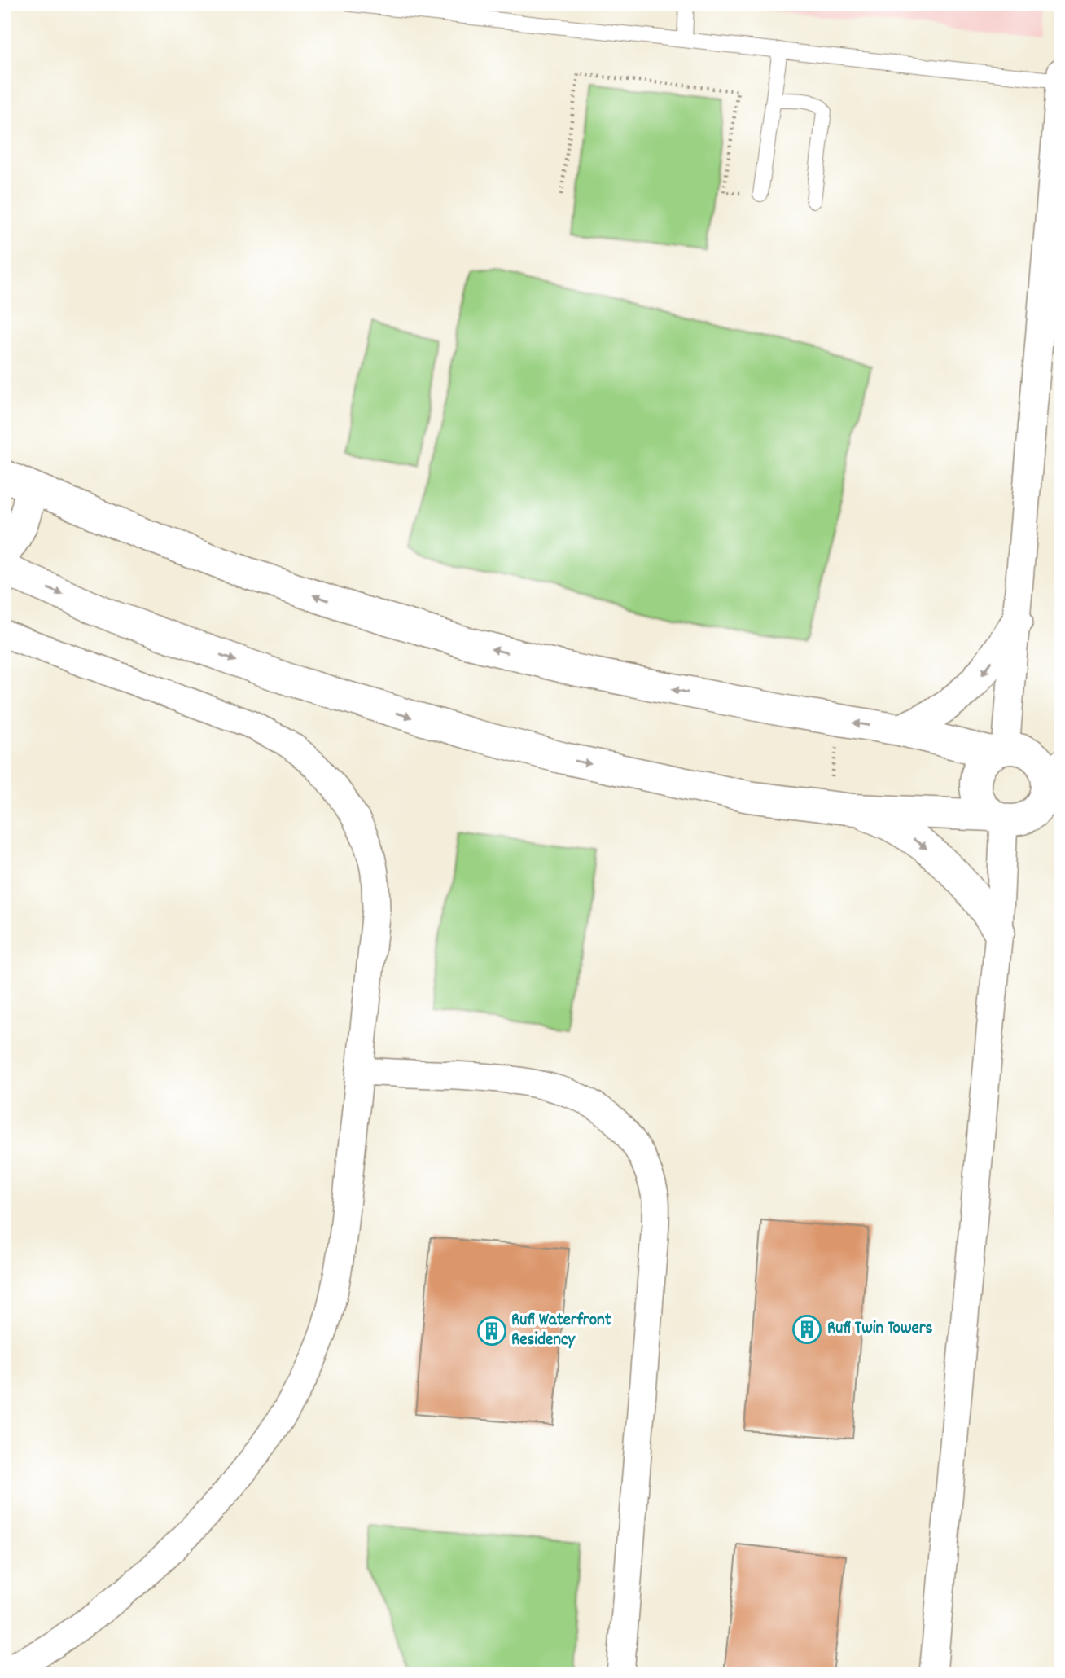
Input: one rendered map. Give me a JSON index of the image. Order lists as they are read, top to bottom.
{
  "places": {
    "building": ["Rufi Twin Towers", "Rufi Waterfront Residency"]
  }
}
